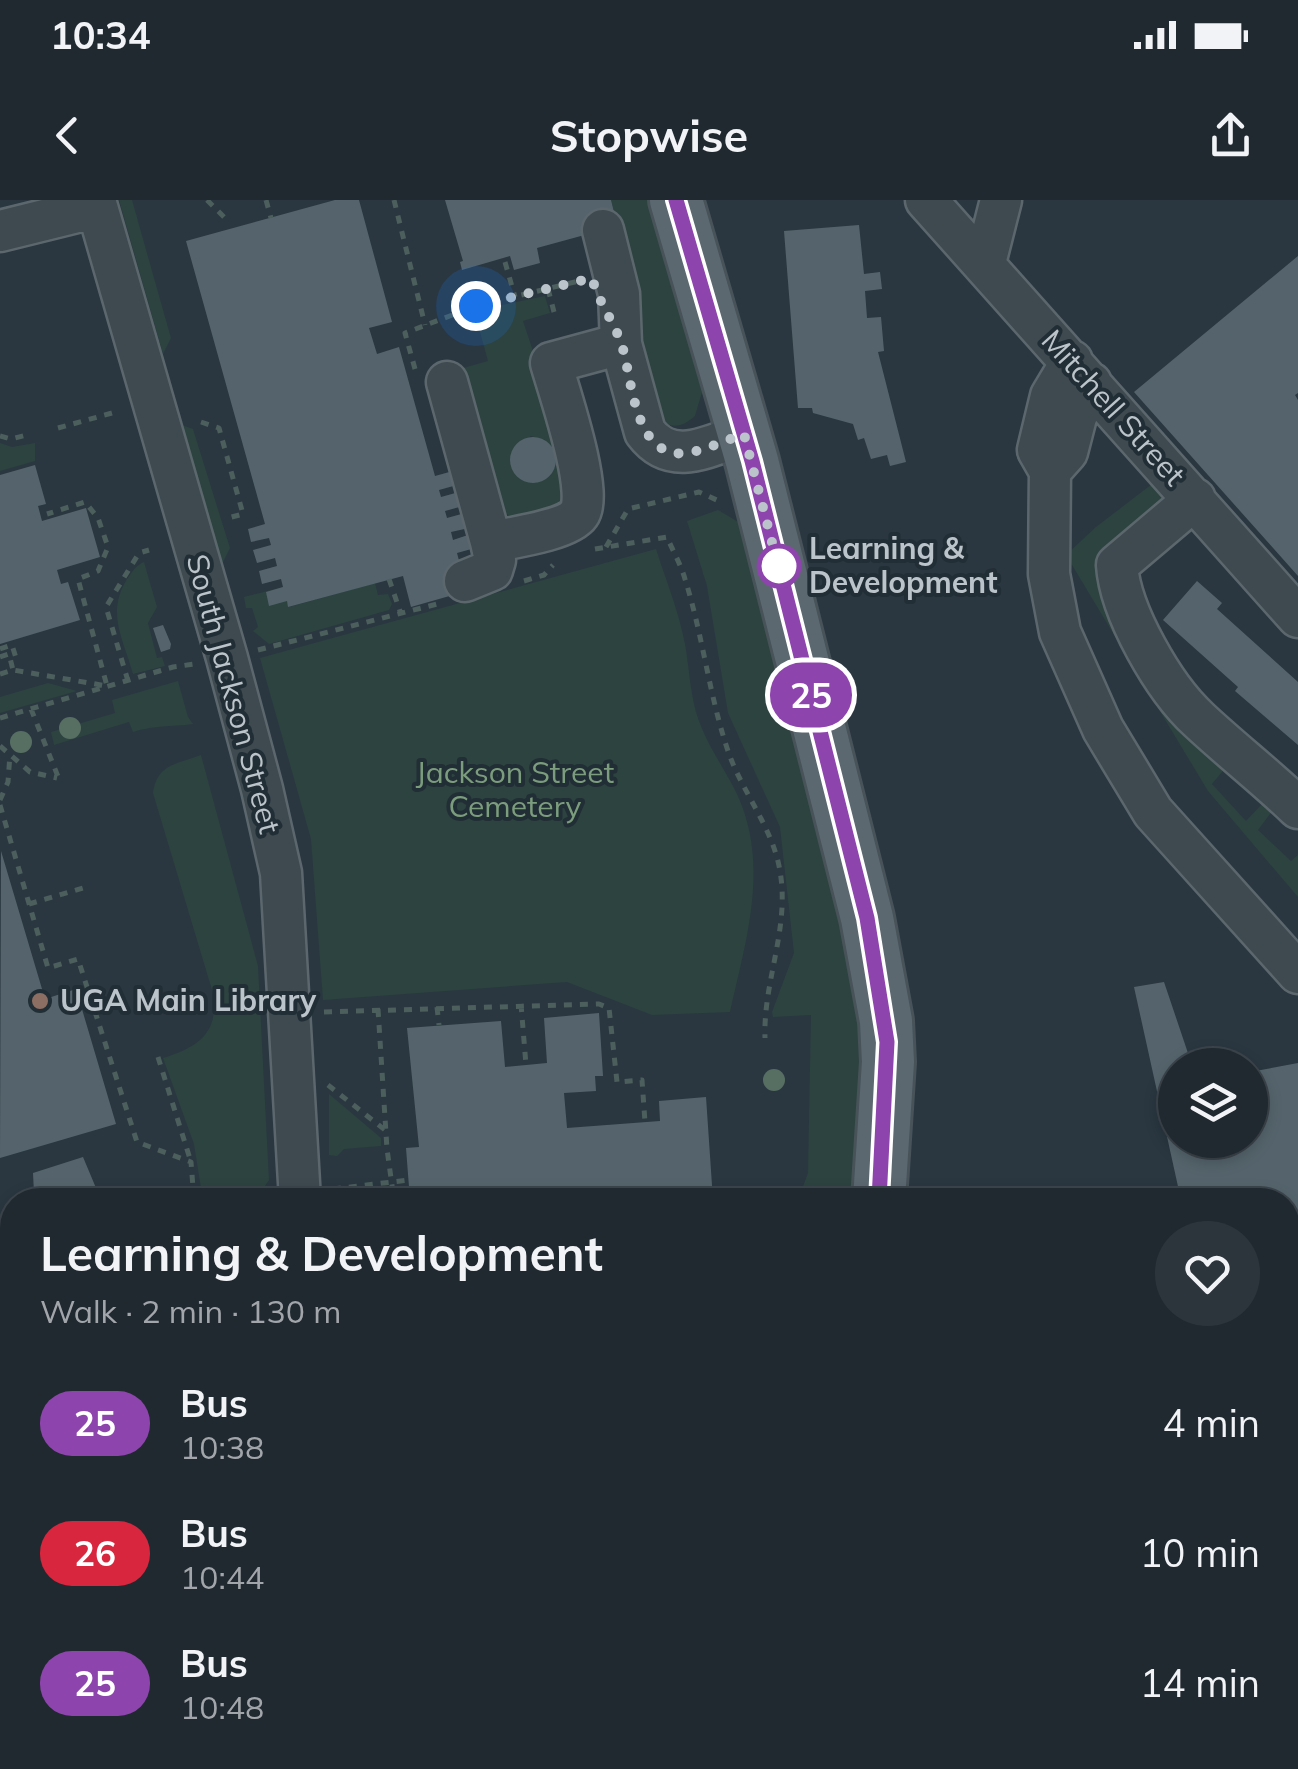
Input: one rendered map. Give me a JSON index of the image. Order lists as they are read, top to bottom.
{
  "streets": {
    "street": ["Mitchell Street", "South Jackson Street"]
  },
  "parks": ["Jackson Street Cemetery"],
  "places": ["Learning & Development", "UGA Main Library"],
  "lines": ["bus line 25"],
  "page": {
    "status": "10:34",
    "header": "Stopwise",
    "on_map": "25",
    "heading": ["Learning & Development", "Walk · 2 min · 130 m"],
    "list": [
      {
        "mark": "25",
        "name": "Bus",
        "note": "10:38",
        "value": "4 min"
      },
      {
        "mark": "26",
        "name": "Bus",
        "note": "10:44",
        "value": "10 min"
      },
      {
        "mark": "25",
        "name": "Bus",
        "note": "10:48",
        "value": "14 min"
      }
    ]
  }
}
